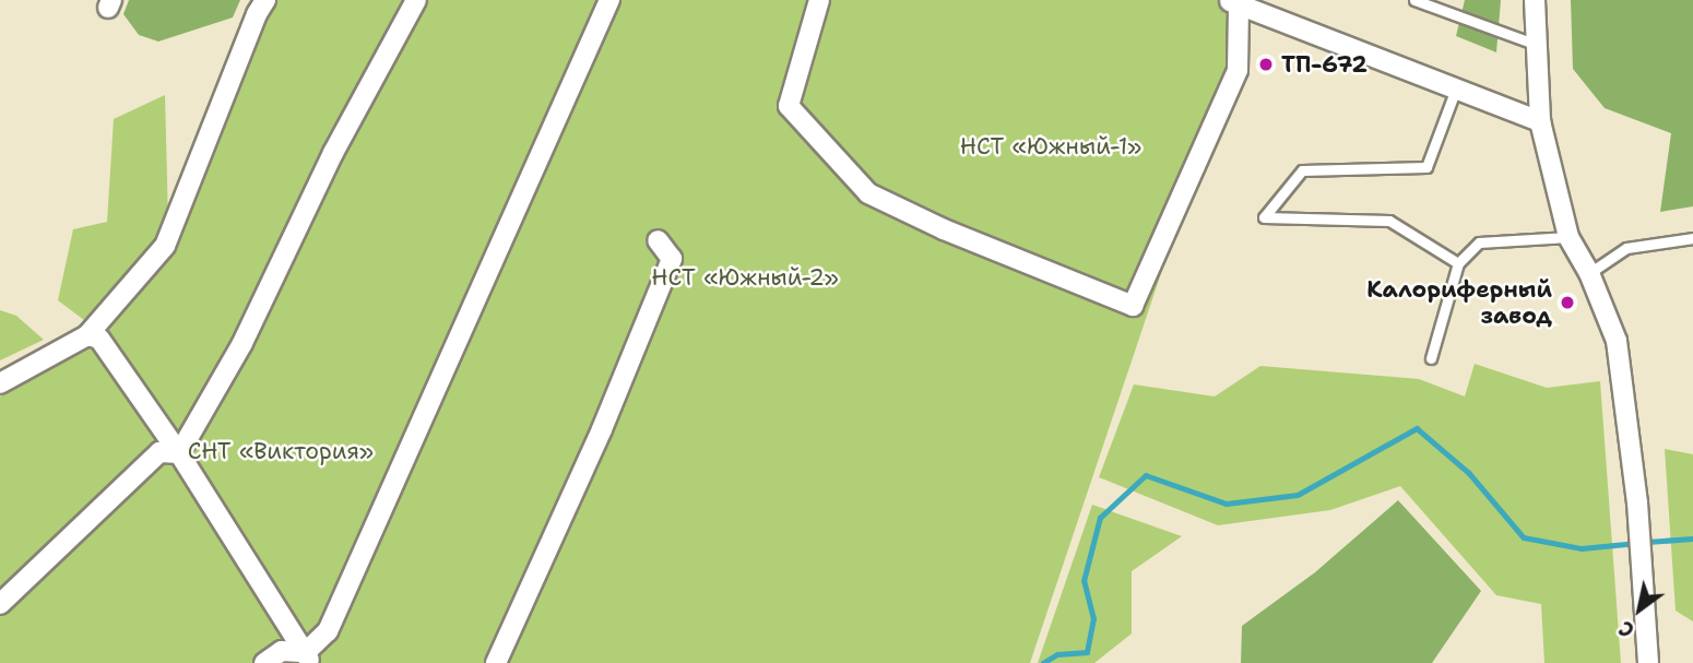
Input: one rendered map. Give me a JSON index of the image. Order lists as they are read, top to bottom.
{
  "parks": ["НСТ «Южный-1»", "НСТ «Южный-2»", "СНТ «Виктория»"],
  "places": ["ТП-672", "Калориферный завод"],
  "north": "bottom left"
}
